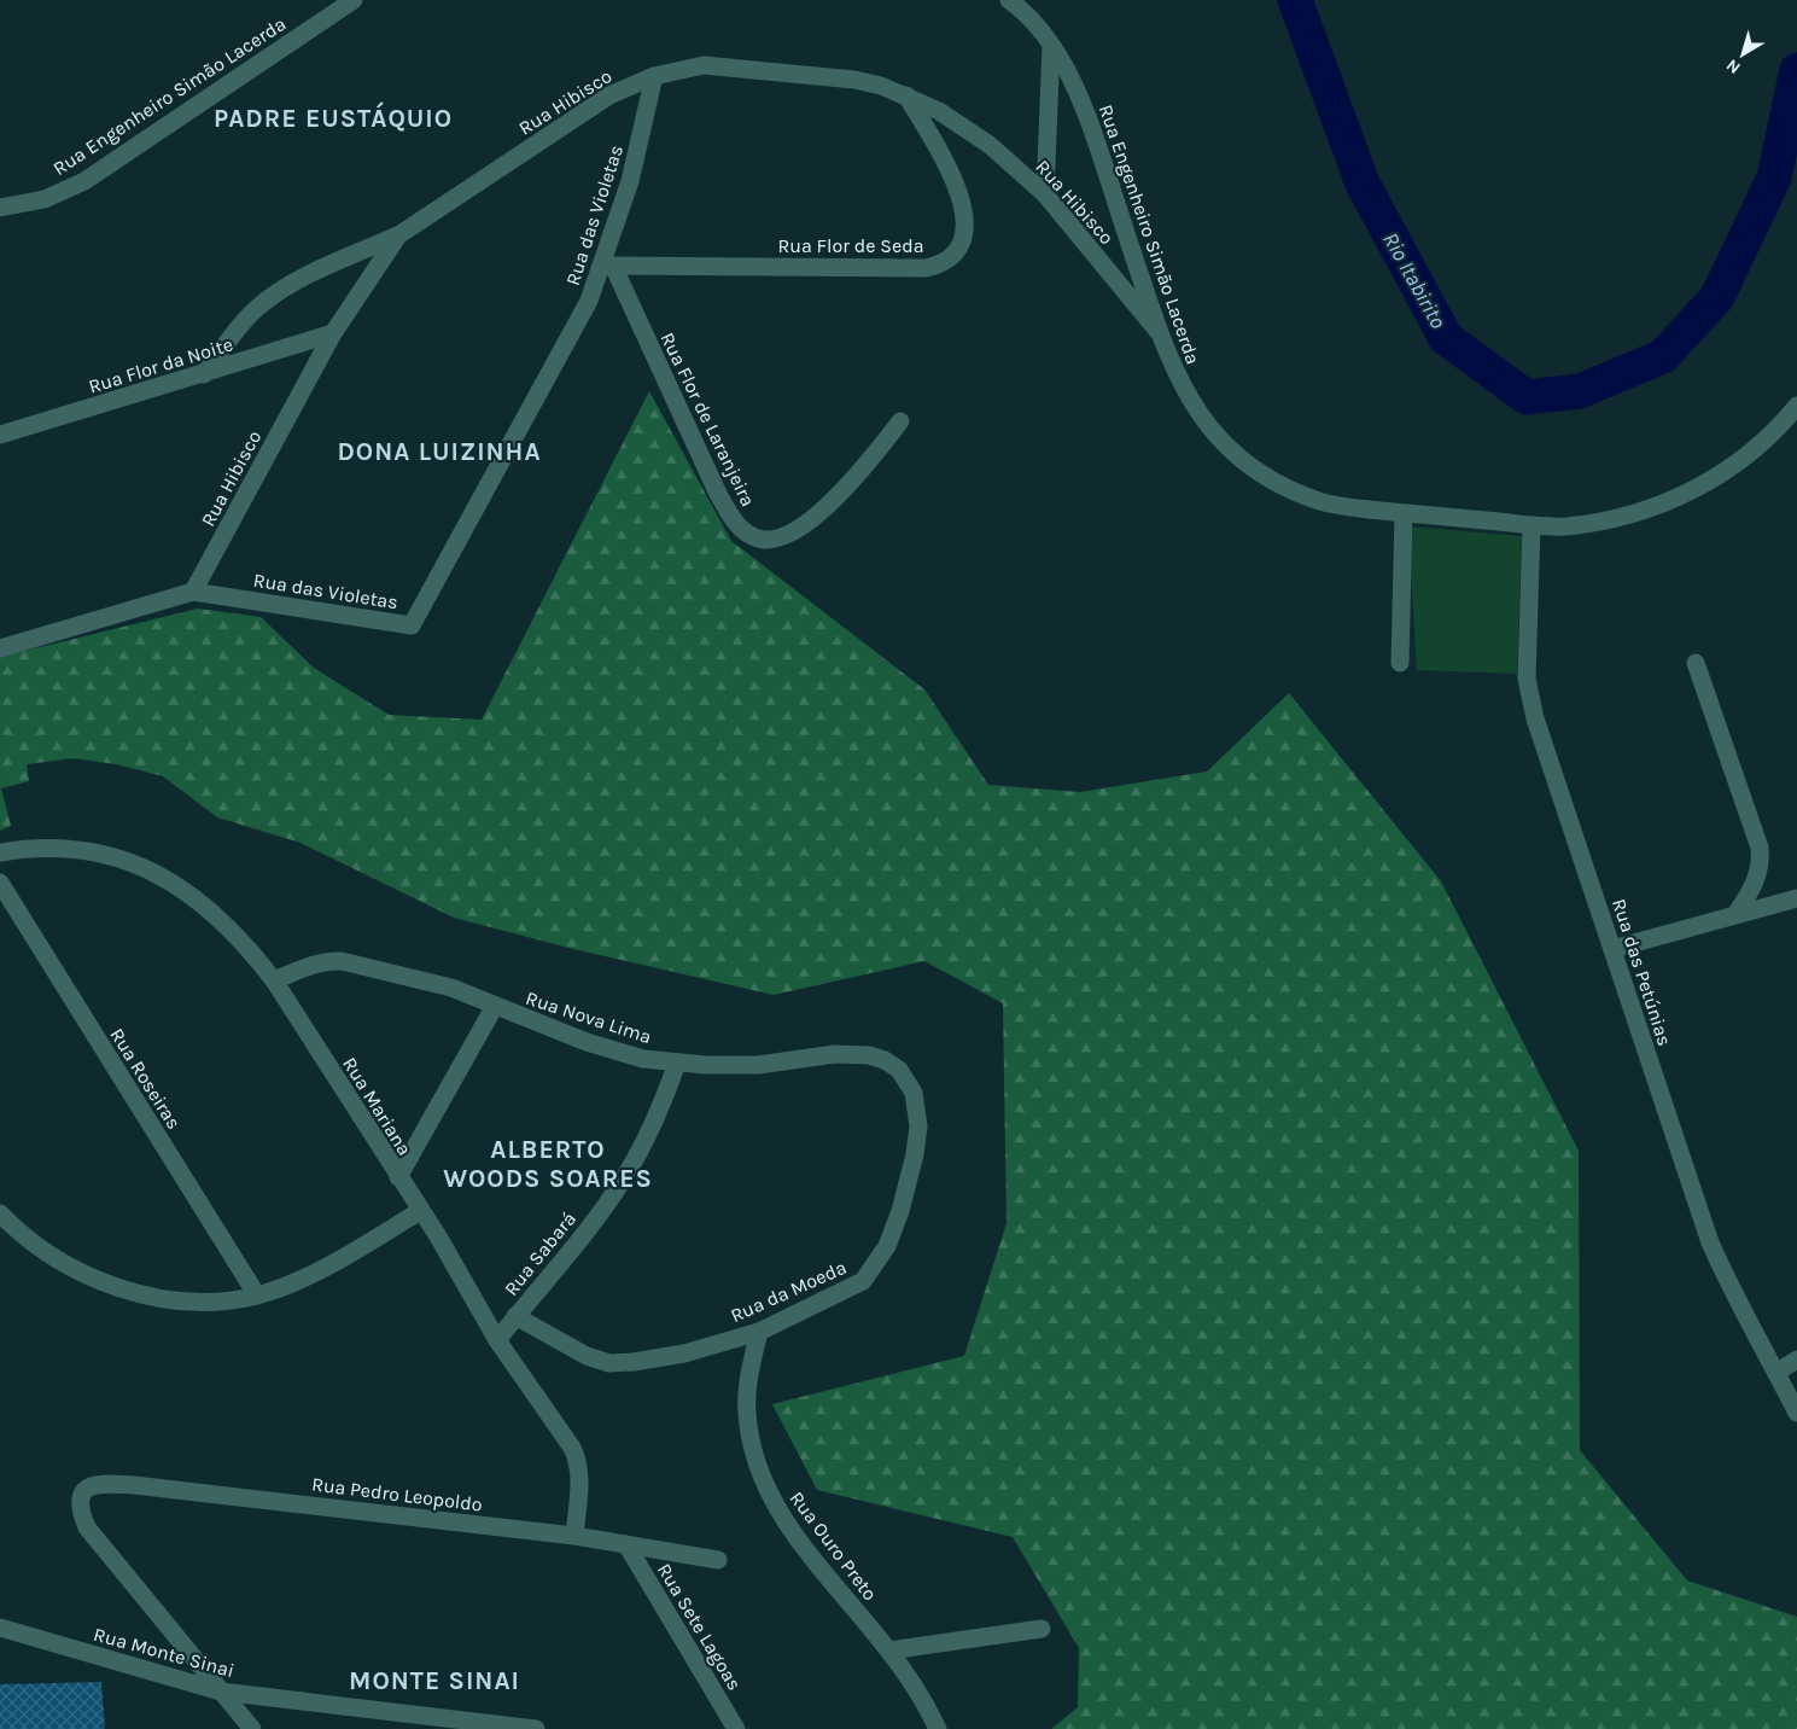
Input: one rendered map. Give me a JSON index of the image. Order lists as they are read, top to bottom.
{
  "streets": {
    "street": [
      "Rua Engenheiro Simão Lacerda",
      "Rua Hibisco",
      "Rua das Violetas",
      "Rua Flor de Seda",
      "Rua Flor da Noite",
      "Rua Flor de Laranjeira",
      "Rua das Petúnias",
      "Rua Nova Lima",
      "Rua Roseiras",
      "Rua Mariana",
      "Rua Sabará",
      "Rua da Moeda",
      "Rua Pedro Leopoldo",
      "Rua Ouro Preto",
      "Rua Sete Lagoas",
      "Rua Monte Sinai"
    ]
  },
  "crossings": [
    ["Rua Engenheiro Simão Lacerda", "Rua Hibisco"],
    ["Rua Engenheiro Simão Lacerda", "Rua das Petúnias"],
    ["Rua Hibisco", "Rua das Violetas"],
    ["Rua Hibisco", "Rua Flor de Seda"],
    ["Rua Hibisco", "Rua Flor da Noite"],
    ["Rua das Violetas", "Rua Flor de Seda"],
    ["Rua das Violetas", "Rua Flor de Laranjeira"],
    ["Rua Flor de Seda", "Rua Flor de Laranjeira"],
    ["Rua Nova Lima", "Rua Mariana"],
    ["Rua Nova Lima", "Rua Sabará"],
    ["Rua Nova Lima", "Rua da Moeda"],
    ["Rua Mariana", "Rua Sabará"],
    ["Rua Mariana", "Rua Pedro Leopoldo"],
    ["Rua Sabará", "Rua da Moeda"],
    ["Rua da Moeda", "Rua Ouro Preto"],
    ["Rua Pedro Leopoldo", "Rua Sete Lagoas"],
    ["Rua Pedro Leopoldo", "Rua Monte Sinai"]
  ],
  "districts": [
    "PADRE EUSTÁQUIO",
    "DONA LUIZINHA",
    "ALBERTO WOODS SOARES",
    "MONTE SINAI"
  ],
  "water": ["Rio Itabirito"],
  "north": "bottom left"
}
